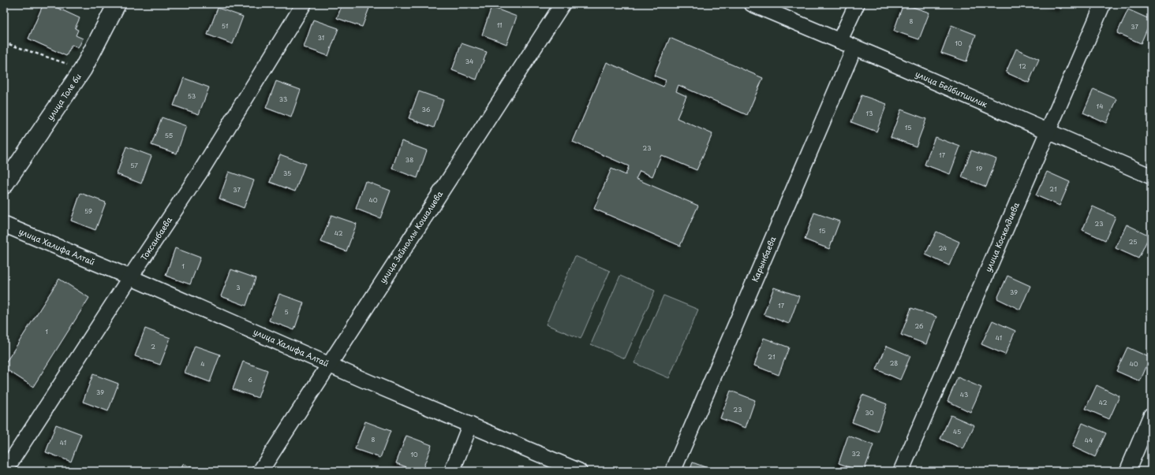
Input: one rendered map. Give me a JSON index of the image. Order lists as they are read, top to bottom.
{
  "streets": {
    "street": [
      "улица Бейбитшилик",
      "улица Толе би",
      "улица Зейноллы Кошалиева",
      "улица Коскелдиева",
      "Токсанбаева",
      "улица Халифа Алтай",
      "Карынбаева"
    ]
  },
  "crossings": [
    ["улица Бейбитшилик", "улица Коскелдиева"],
    ["улица Бейбитшилик", "Карынбаева"],
    ["улица Зейноллы Кошалиева", "улица Халифа Алтай"],
    ["Токсанбаева", "улица Халифа Алтай"]
  ],
  "house_numbers": [
    "8",
    "11",
    "51",
    "37",
    "31",
    "10",
    "34",
    "12",
    "53",
    "33",
    "14",
    "36",
    "13",
    "15",
    "55",
    "23",
    "17",
    "38",
    "57",
    "19",
    "35",
    "21",
    "37",
    "40",
    "59",
    "23",
    "15",
    "42",
    "25",
    "24",
    "1",
    "3",
    "39",
    "17",
    "5",
    "26",
    "1",
    "41",
    "2",
    "21",
    "28",
    "4",
    "40",
    "6",
    "39",
    "43",
    "42",
    "23",
    "30",
    "45",
    "8",
    "44",
    "41",
    "32",
    "10"
  ]
}
